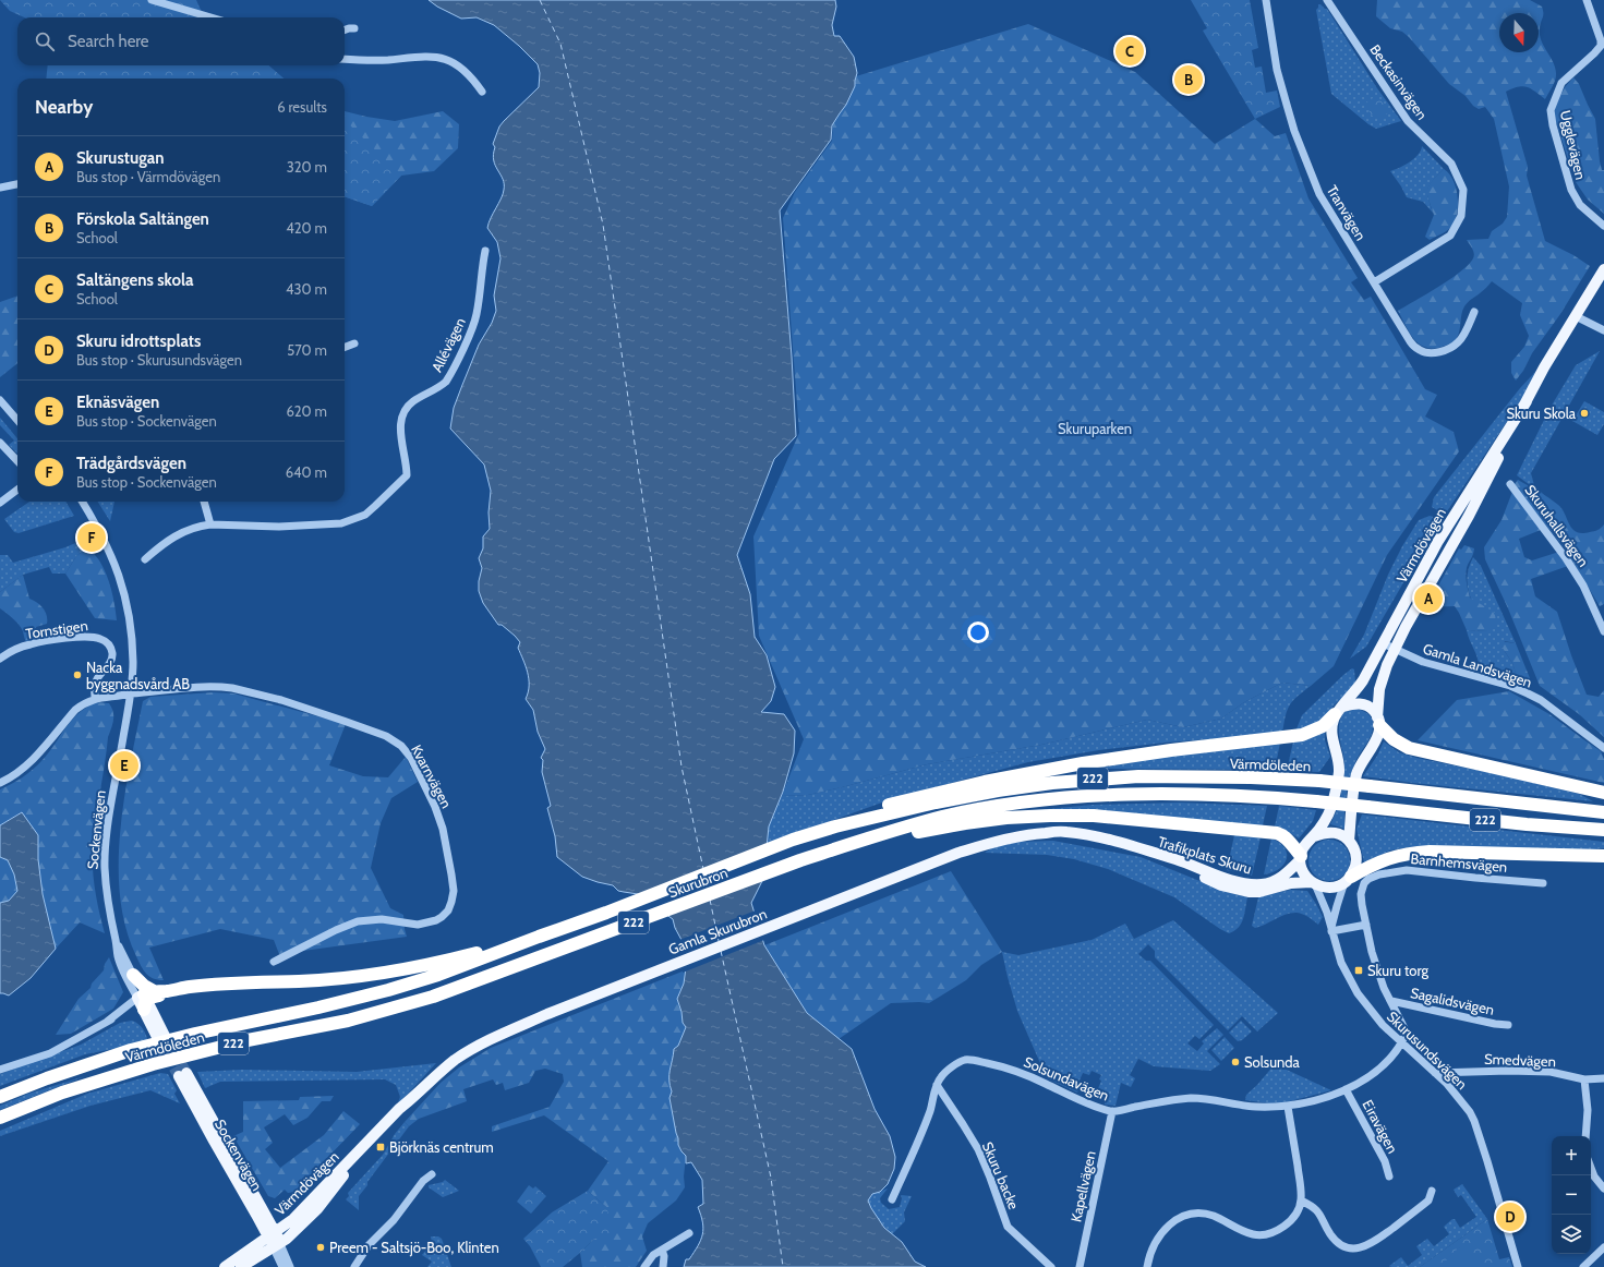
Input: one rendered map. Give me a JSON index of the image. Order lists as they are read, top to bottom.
{
  "streets": {
    "highway": ["Värmdöleden", "222", "Skurubron"],
    "main road": [
      "Värmdövägen",
      "Sockenvägen",
      "Trafikplats Skuru",
      "Gamla Skurubron"
    ],
    "street": [
      "Beckasinvägen",
      "Ugglevägen",
      "Tranvägen",
      "Allévägen",
      "Skuruhallsvägen",
      "Tornstigen",
      "Gamla Landsvägen",
      "Kvarnvägen",
      "Barnhemsvägen",
      "Sagalidsvägen",
      "Skurusundsvägen",
      "Smedvägen",
      "Solsundavägen",
      "Eiravägen",
      "Skuru backe",
      "Kapellvägen"
    ]
  },
  "crossings": [
    ["Beckasinvägen", "Tranvägen"],
    ["Värmdövägen", "Gamla Landsvägen"],
    ["Värmdövägen", "Sockenvägen"],
    ["Värmdövägen", "Trafikplats Skuru"],
    ["Värmdövägen", "Gamla Skurubron"],
    ["Tornstigen", "Kvarnvägen"],
    ["Värmdöleden", "Skurubron"],
    ["Kvarnvägen", "Sockenvägen"],
    ["222", "Skurubron"],
    ["Trafikplats Skuru", "Gamla Skurubron"],
    ["Trafikplats Skuru", "Skurusundsvägen"],
    ["Barnhemsvägen", "Sagalidsvägen"],
    ["Barnhemsvägen", "Skurusundsvägen"],
    ["Barnhemsvägen", "Solsundavägen"],
    ["Skurusundsvägen", "Smedvägen"],
    ["Skurusundsvägen", "Solsundavägen"],
    ["Solsundavägen", "Eiravägen"],
    ["Solsundavägen", "Skuru backe"],
    ["Solsundavägen", "Kapellvägen"]
  ],
  "parks": ["Skuruparken"],
  "places": {
    "other": [
      "Skuru Skola",
      "Nacka byggnadsvård AB",
      "Solsunda",
      "Preem - Saltsjö-Boo, Klinten"
    ],
    "transit": ["Skuru torg", "Björknäs centrum"]
  },
  "north": "bottom",
  "page": {
    "search": "Search here",
    "pins": [
      "C",
      "B",
      "F",
      "A",
      "E",
      "D"
    ],
    "heading": ["Nearby", "6 results"],
    "list": [
      {
        "mark": "A",
        "name": "Skurustugan",
        "note": "Bus stop · Värmdövägen",
        "value": "320 m"
      },
      {
        "mark": "B",
        "name": "Förskola Saltängen",
        "note": "School",
        "value": "420 m"
      },
      {
        "mark": "C",
        "name": "Saltängens skola",
        "note": "School",
        "value": "430 m"
      },
      {
        "mark": "D",
        "name": "Skuru idrottsplats",
        "note": "Bus stop · Skurusundsvägen",
        "value": "570 m"
      },
      {
        "mark": "E",
        "name": "Eknäsvägen",
        "note": "Bus stop · Sockenvägen",
        "value": "620 m"
      },
      {
        "mark": "F",
        "name": "Trädgårdsvägen",
        "note": "Bus stop · Sockenvägen",
        "value": "640 m"
      }
    ],
    "map_buttons": ["+", "−"]
  }
}
